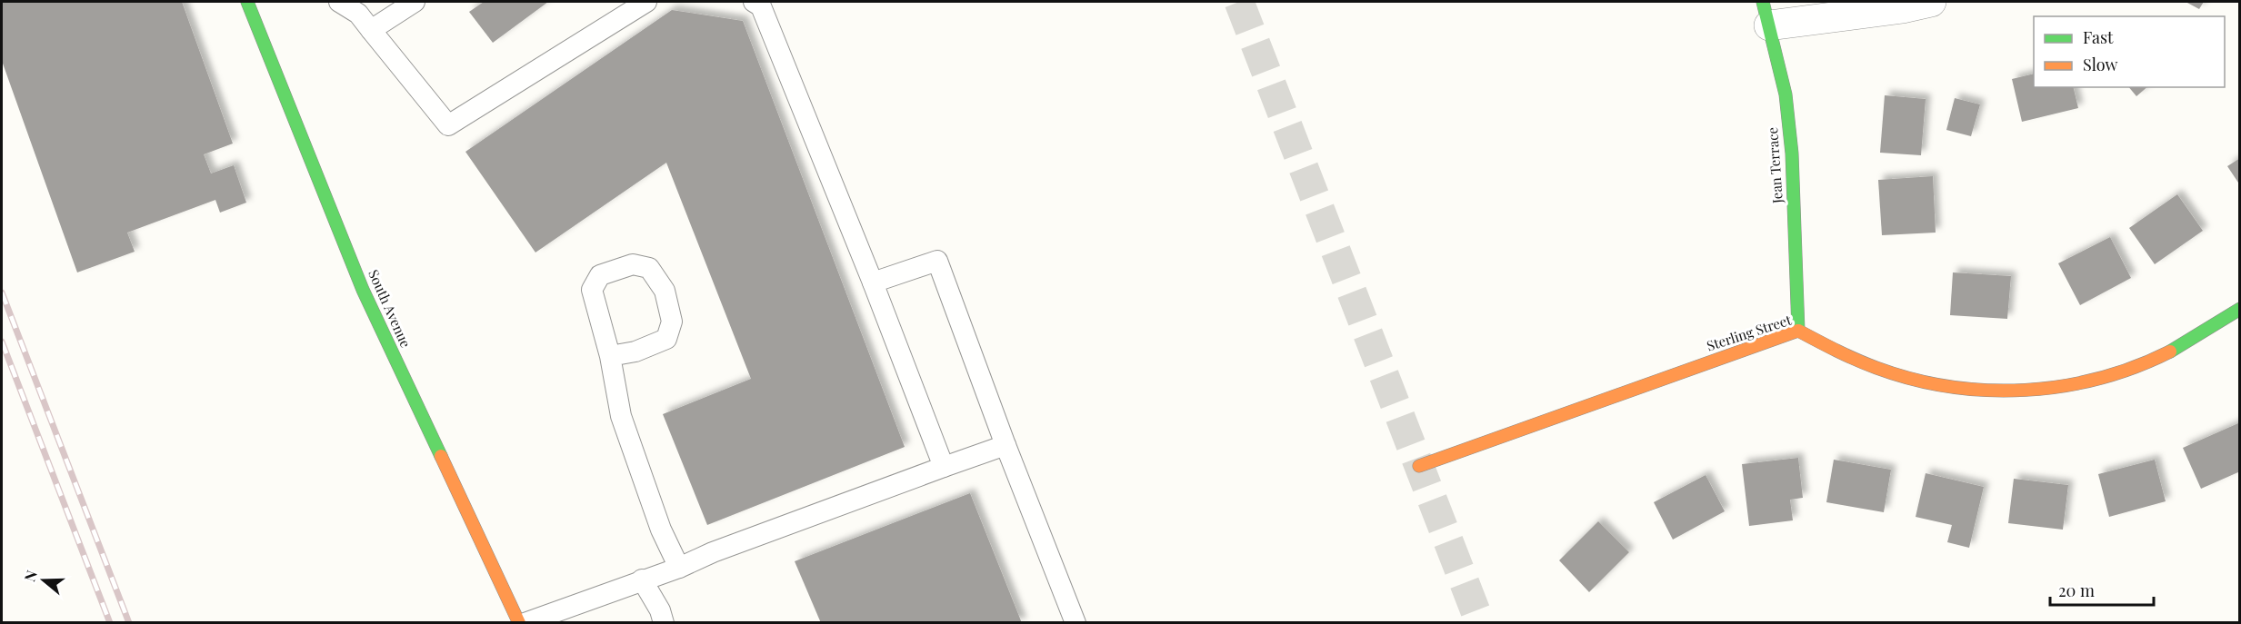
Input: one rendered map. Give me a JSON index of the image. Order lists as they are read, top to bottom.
{
  "streets": {
    "street": ["Jean Terrace", "South Avenue", "Sterling Street"]
  },
  "crossings": [
    ["Jean Terrace", "Sterling Street"]
  ],
  "legend": ["Fast", "Slow"],
  "scale_bar": "20 m",
  "north": "left"
}
